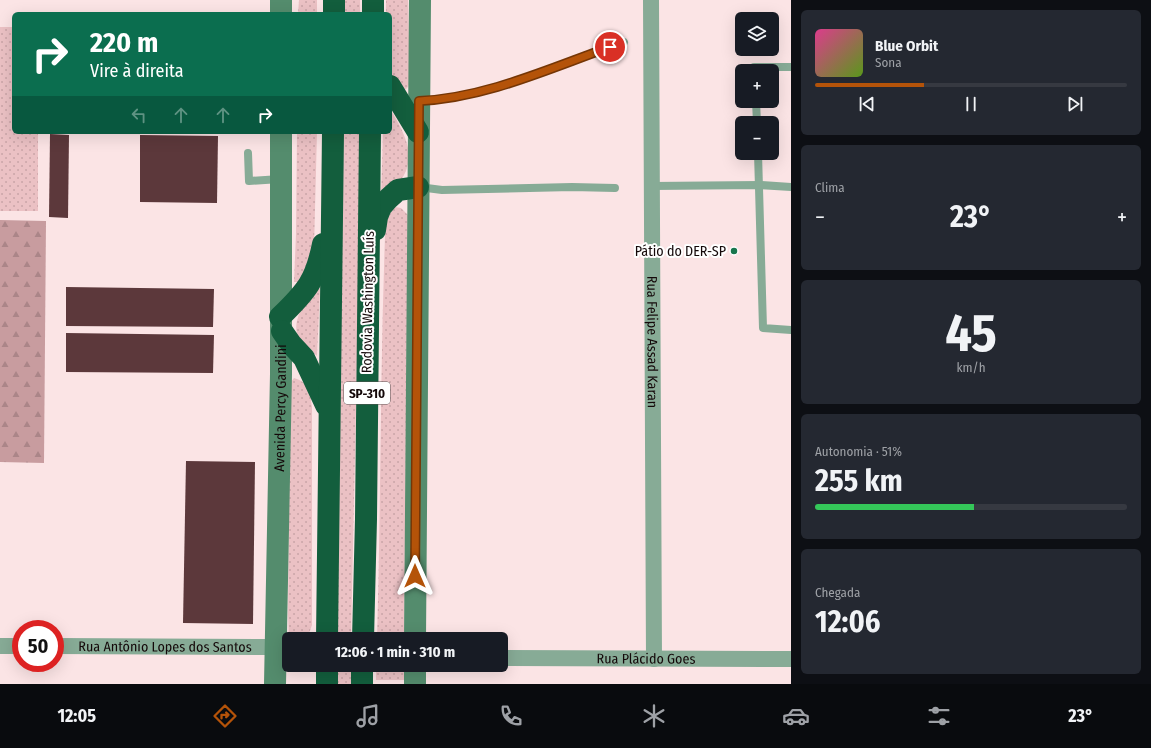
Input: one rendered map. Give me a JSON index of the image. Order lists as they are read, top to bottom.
{
  "streets": {
    "highway": ["Rodovia Washington Luís", "SP-310"],
    "main road": ["Avenida Percy Gandini"],
    "street": ["Rua Felipe Assad Karan", "Rua Antônio Lopes dos Santos", "Rua Plácido Goes"]
  },
  "crossings": [
    ["Rua Felipe Assad Karan", "Rua Plácido Goes"],
    ["Avenida Percy Gandini", "Rua Antônio Lopes dos Santos"]
  ],
  "places": ["Pátio do DER-SP"],
  "page": {
    "map_buttons": ["+", "−"],
    "turn": ["220 m", "Vire à direita"],
    "song": ["Blue Orbit", "Sona"],
    "tile": [
      "Clima",
      ["45", "km/h"],
      ["Autonomia · 51%", "255 km"],
      ["Chegada", "12:06"]
    ],
    "heat": ["−", "23°", "+"],
    "limit": "50",
    "trip": "12:06 · 1 min · 310 m",
    "tabs": ["12:05", "23°"]
  }
}
